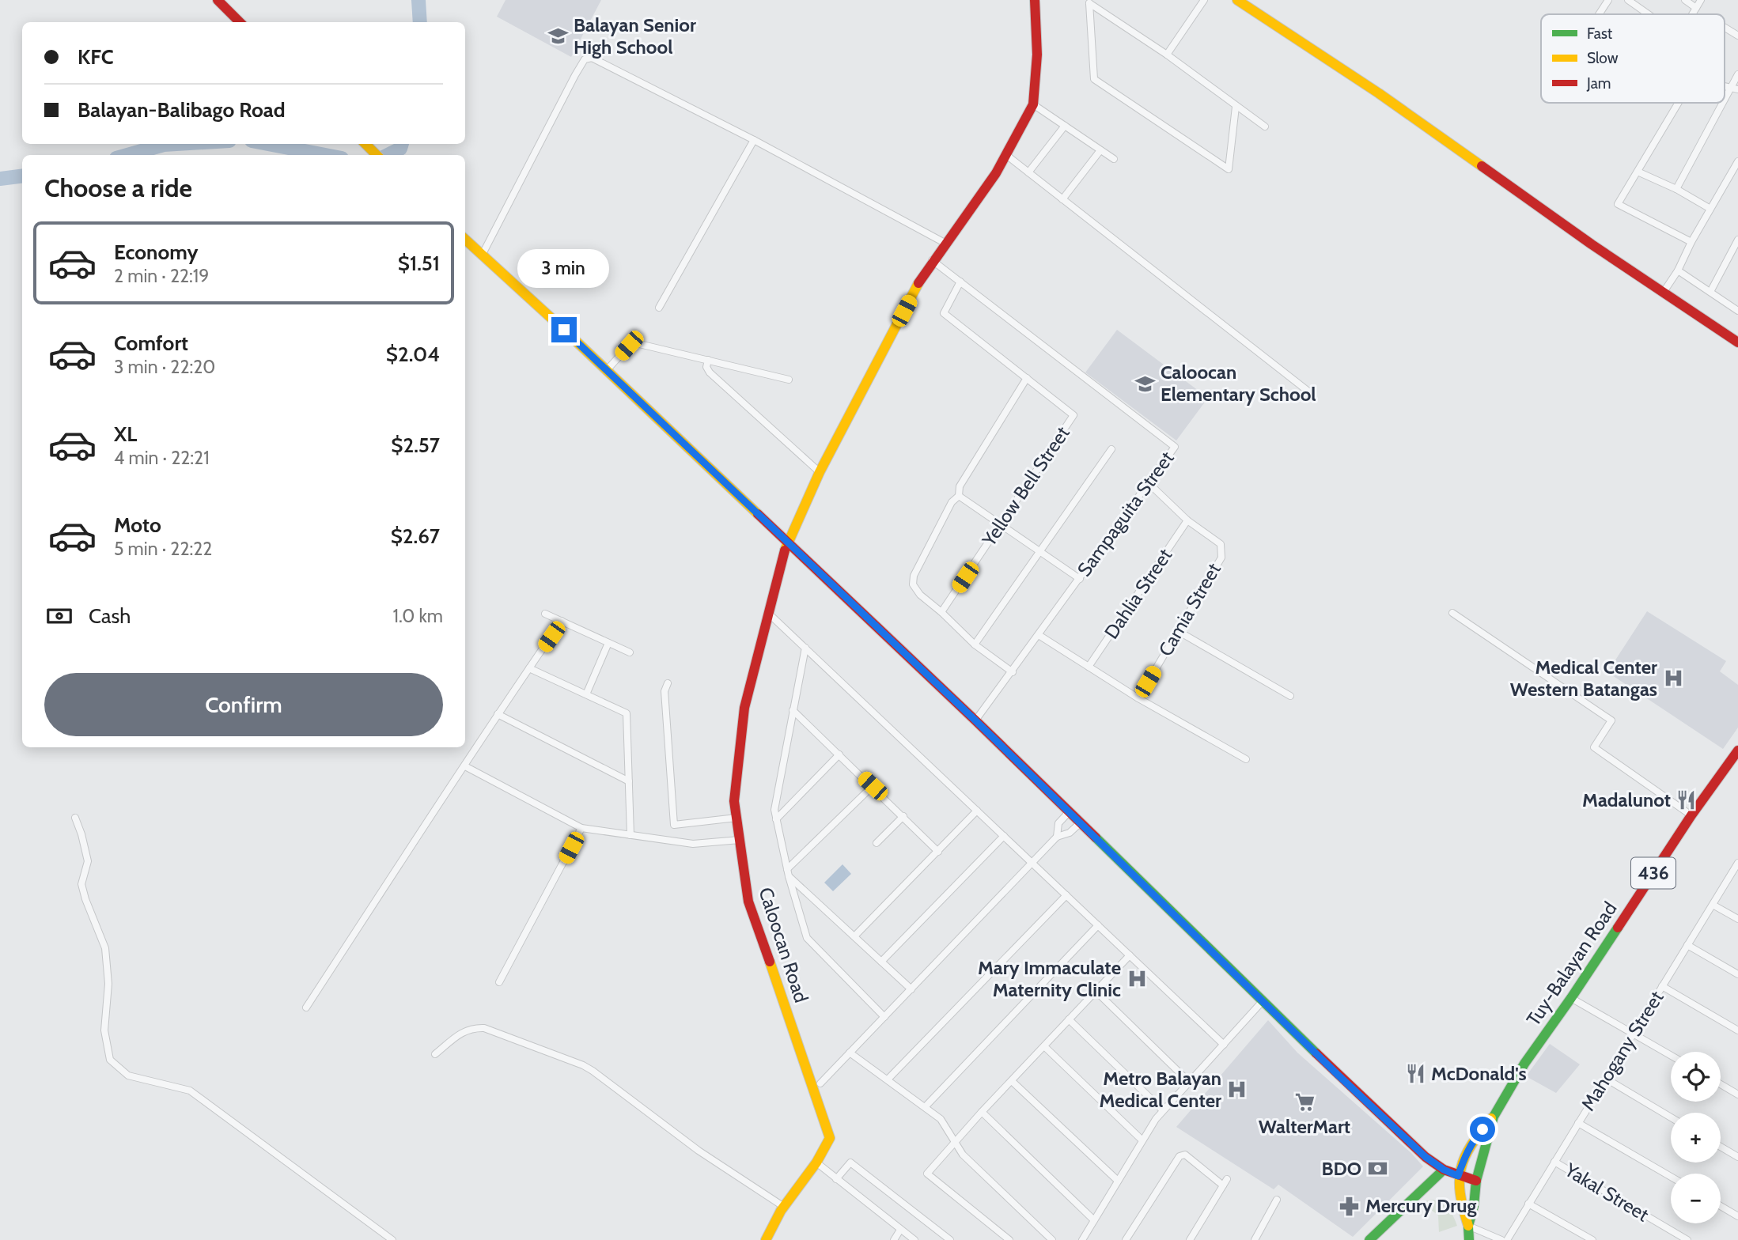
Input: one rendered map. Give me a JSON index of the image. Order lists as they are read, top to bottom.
{
  "streets": {
    "main road": ["436", "Caloocan Road", "Tuy-Balayan Road"],
    "street": [
      "Yellow Bell Street",
      "Sampaguita Street",
      "Dahlia Street",
      "Camia Street",
      "Mahogany Street",
      "Yakal Street"
    ]
  },
  "crossings": [
    ["Sampaguita Street", "Camia Street"],
    ["Sampaguita Street", "Caloocan Road"],
    ["Dahlia Street", "Camia Street"],
    ["436", "Tuy-Balayan Road"],
    ["Mahogany Street", "Yakal Street"]
  ],
  "places": {
    "school or university": ["Balayan Senior High School", "Caloocan Elementary School"],
    "hospital": ["Medical Center Western Batangas", "Mary Immaculate Maternity Clinic", "Metro Balayan Medical Center"],
    "restaurant": ["Madalunot", "McDonald's"],
    "supermarket": ["WalterMart"],
    "bank": ["BDO"],
    "pharmacy": ["Mercury Drug"]
  },
  "legend": ["Fast", "Slow", "Jam"],
  "page": {
    "banner": ["KFC", "Balayan-Balibago Road"],
    "heading": "Choose a ride",
    "list": [
      {
        "name": "Economy",
        "note": "2 min · 22:19",
        "value": "$1.51"
      },
      {
        "name": "Comfort",
        "note": "3 min · 22:20",
        "value": "$2.04"
      },
      {
        "name": "XL",
        "note": "4 min · 22:21",
        "value": "$2.57"
      },
      {
        "name": "Moto",
        "note": "5 min · 22:22",
        "value": "$2.67"
      }
    ],
    "bubble": "3 min",
    "pay": ["Cash", "1.0 km"],
    "buttons": "Confirm",
    "map_buttons": ["+", "−"]
  }
}
